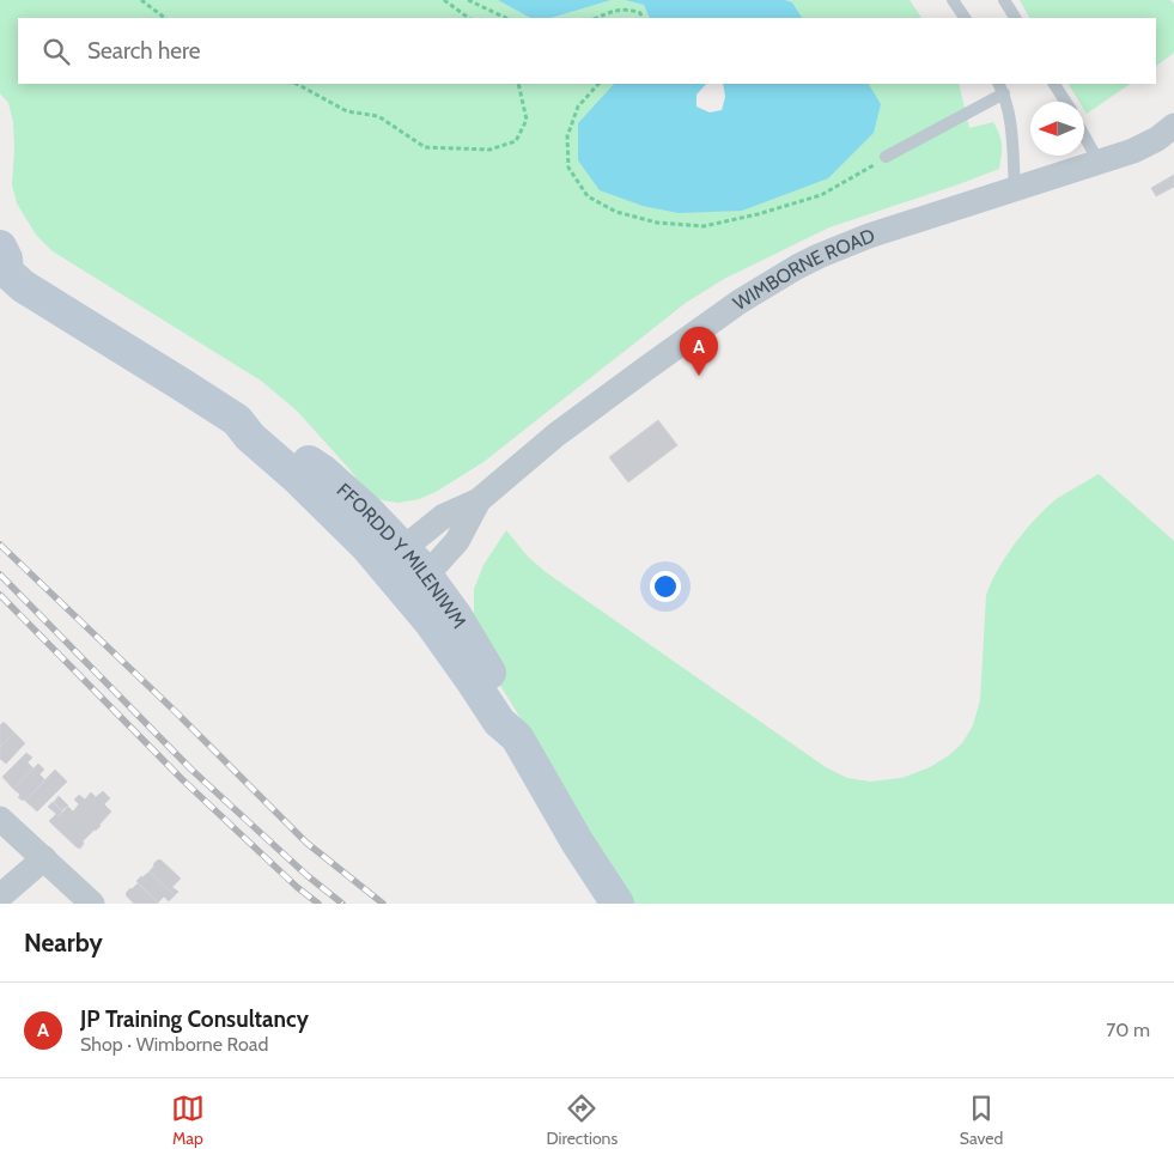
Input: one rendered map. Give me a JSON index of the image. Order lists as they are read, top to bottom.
{
  "streets": {
    "street": ["WIMBORNE ROAD", "FFORDD Y MILENIWM"]
  },
  "crossings": [
    ["WIMBORNE ROAD", "FFORDD Y MILENIWM"]
  ],
  "north": "left",
  "page": {
    "search": "Search here",
    "pins": "A",
    "heading": "Nearby",
    "list": [
      {
        "mark": "A",
        "name": "JP Training Consultancy",
        "note": "Shop · Wimborne Road",
        "value": "70 m"
      }
    ],
    "nav": ["Map", "Directions", "Saved"]
  }
}
